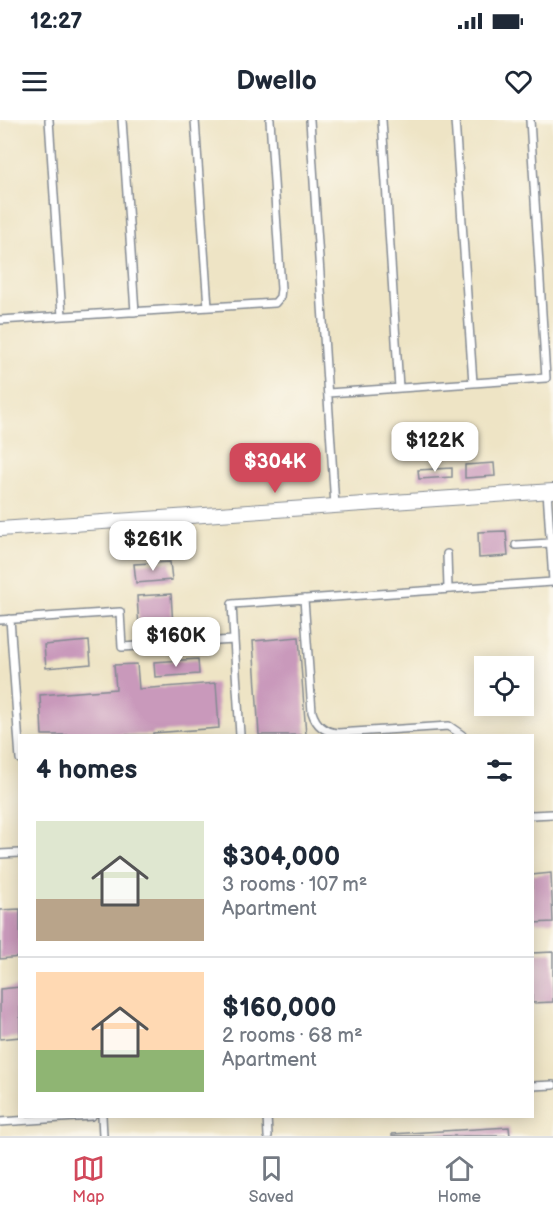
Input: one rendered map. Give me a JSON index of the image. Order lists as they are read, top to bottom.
{
  "page": {
    "status": "12:27",
    "header": "Dwello",
    "price": [
      "$122K",
      "$304K",
      "$261K",
      "$160K"
    ],
    "heading": "4 homes",
    "list": [
      {
        "name": "$304,000",
        "note": "3 rooms · 107 m² · Apartment"
      },
      {
        "name": "$160,000",
        "note": "2 rooms · 68 m² · Apartment"
      }
    ],
    "tabs": ["Map", "Saved", "Home"]
  }
}
